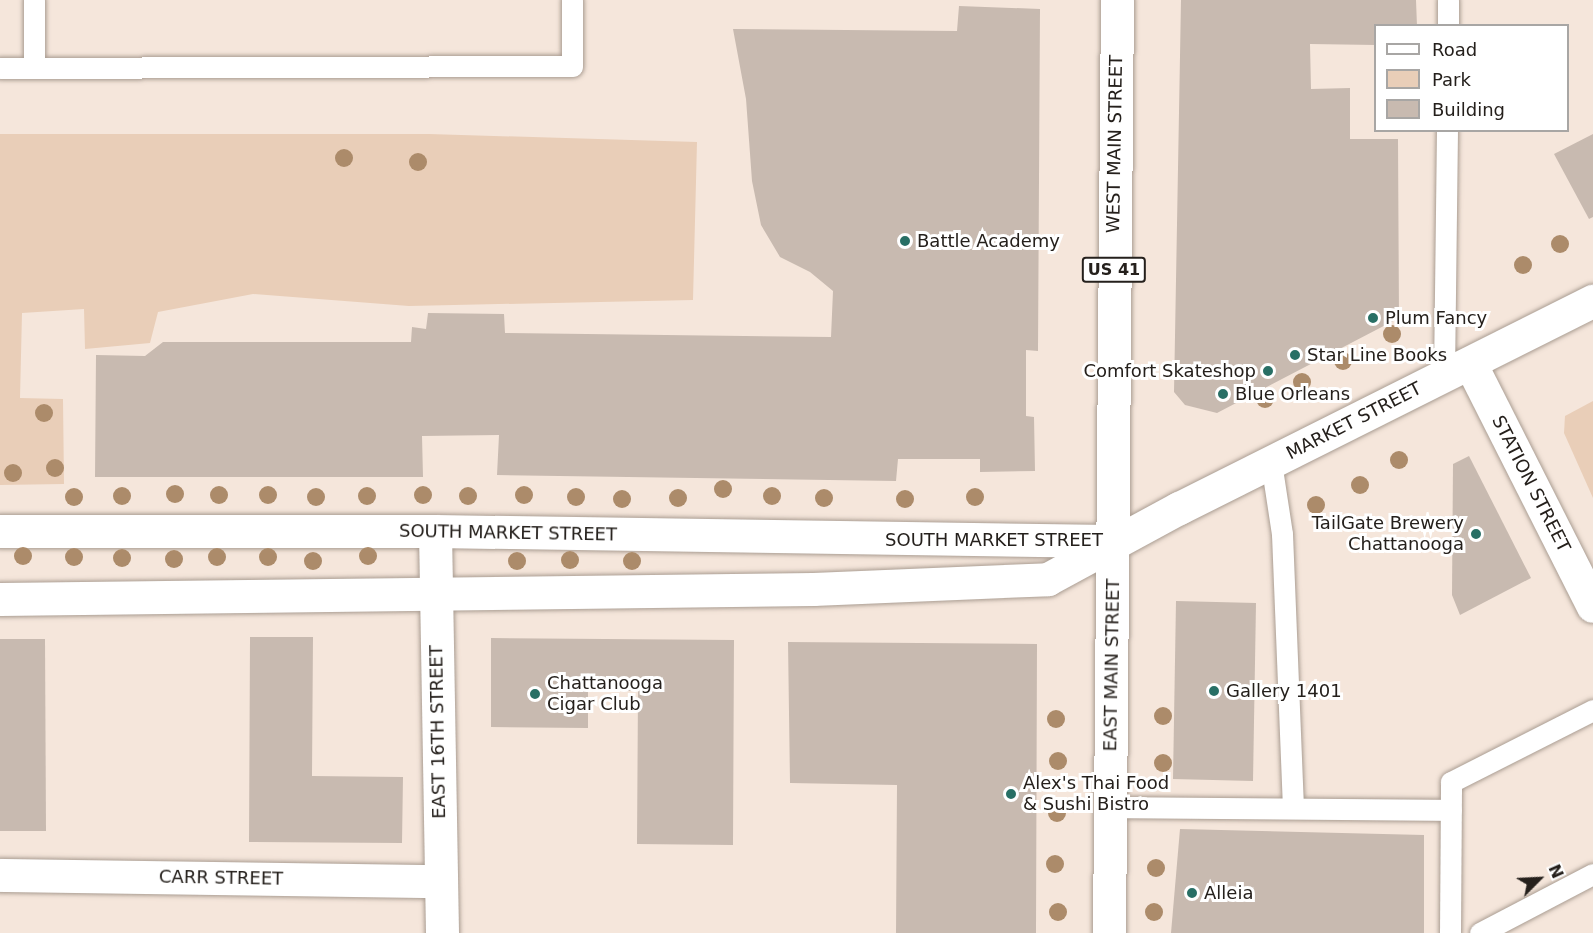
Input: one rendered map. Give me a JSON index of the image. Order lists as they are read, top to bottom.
{
  "streets": {
    "main road": [
      "WEST MAIN STREET",
      "US 41",
      "MARKET STREET",
      "STATION STREET",
      "SOUTH MARKET STREET",
      "EAST MAIN STREET",
      "EAST 16TH STREET",
      "CARR STREET"
    ]
  },
  "crossings": [
    ["WEST MAIN STREET", "MARKET STREET"],
    ["WEST MAIN STREET", "SOUTH MARKET STREET"],
    ["WEST MAIN STREET", "EAST MAIN STREET"],
    ["MARKET STREET", "STATION STREET"],
    ["MARKET STREET", "SOUTH MARKET STREET"],
    ["MARKET STREET", "EAST MAIN STREET"],
    ["SOUTH MARKET STREET", "EAST MAIN STREET"],
    ["SOUTH MARKET STREET", "EAST 16TH STREET"],
    ["EAST 16TH STREET", "CARR STREET"]
  ],
  "places": [
    "Battle Academy",
    "Plum Fancy",
    "Star Line Books",
    "Comfort Skateshop",
    "Blue Orleans",
    "TailGate Brewery Chattanooga",
    "Gallery 1401",
    "Chattanooga Cigar Club",
    "Alex's Thai Food & Sushi Bistro",
    "Alleia"
  ],
  "legend": ["Road", "Park", "Building"],
  "north": "top right"
}
